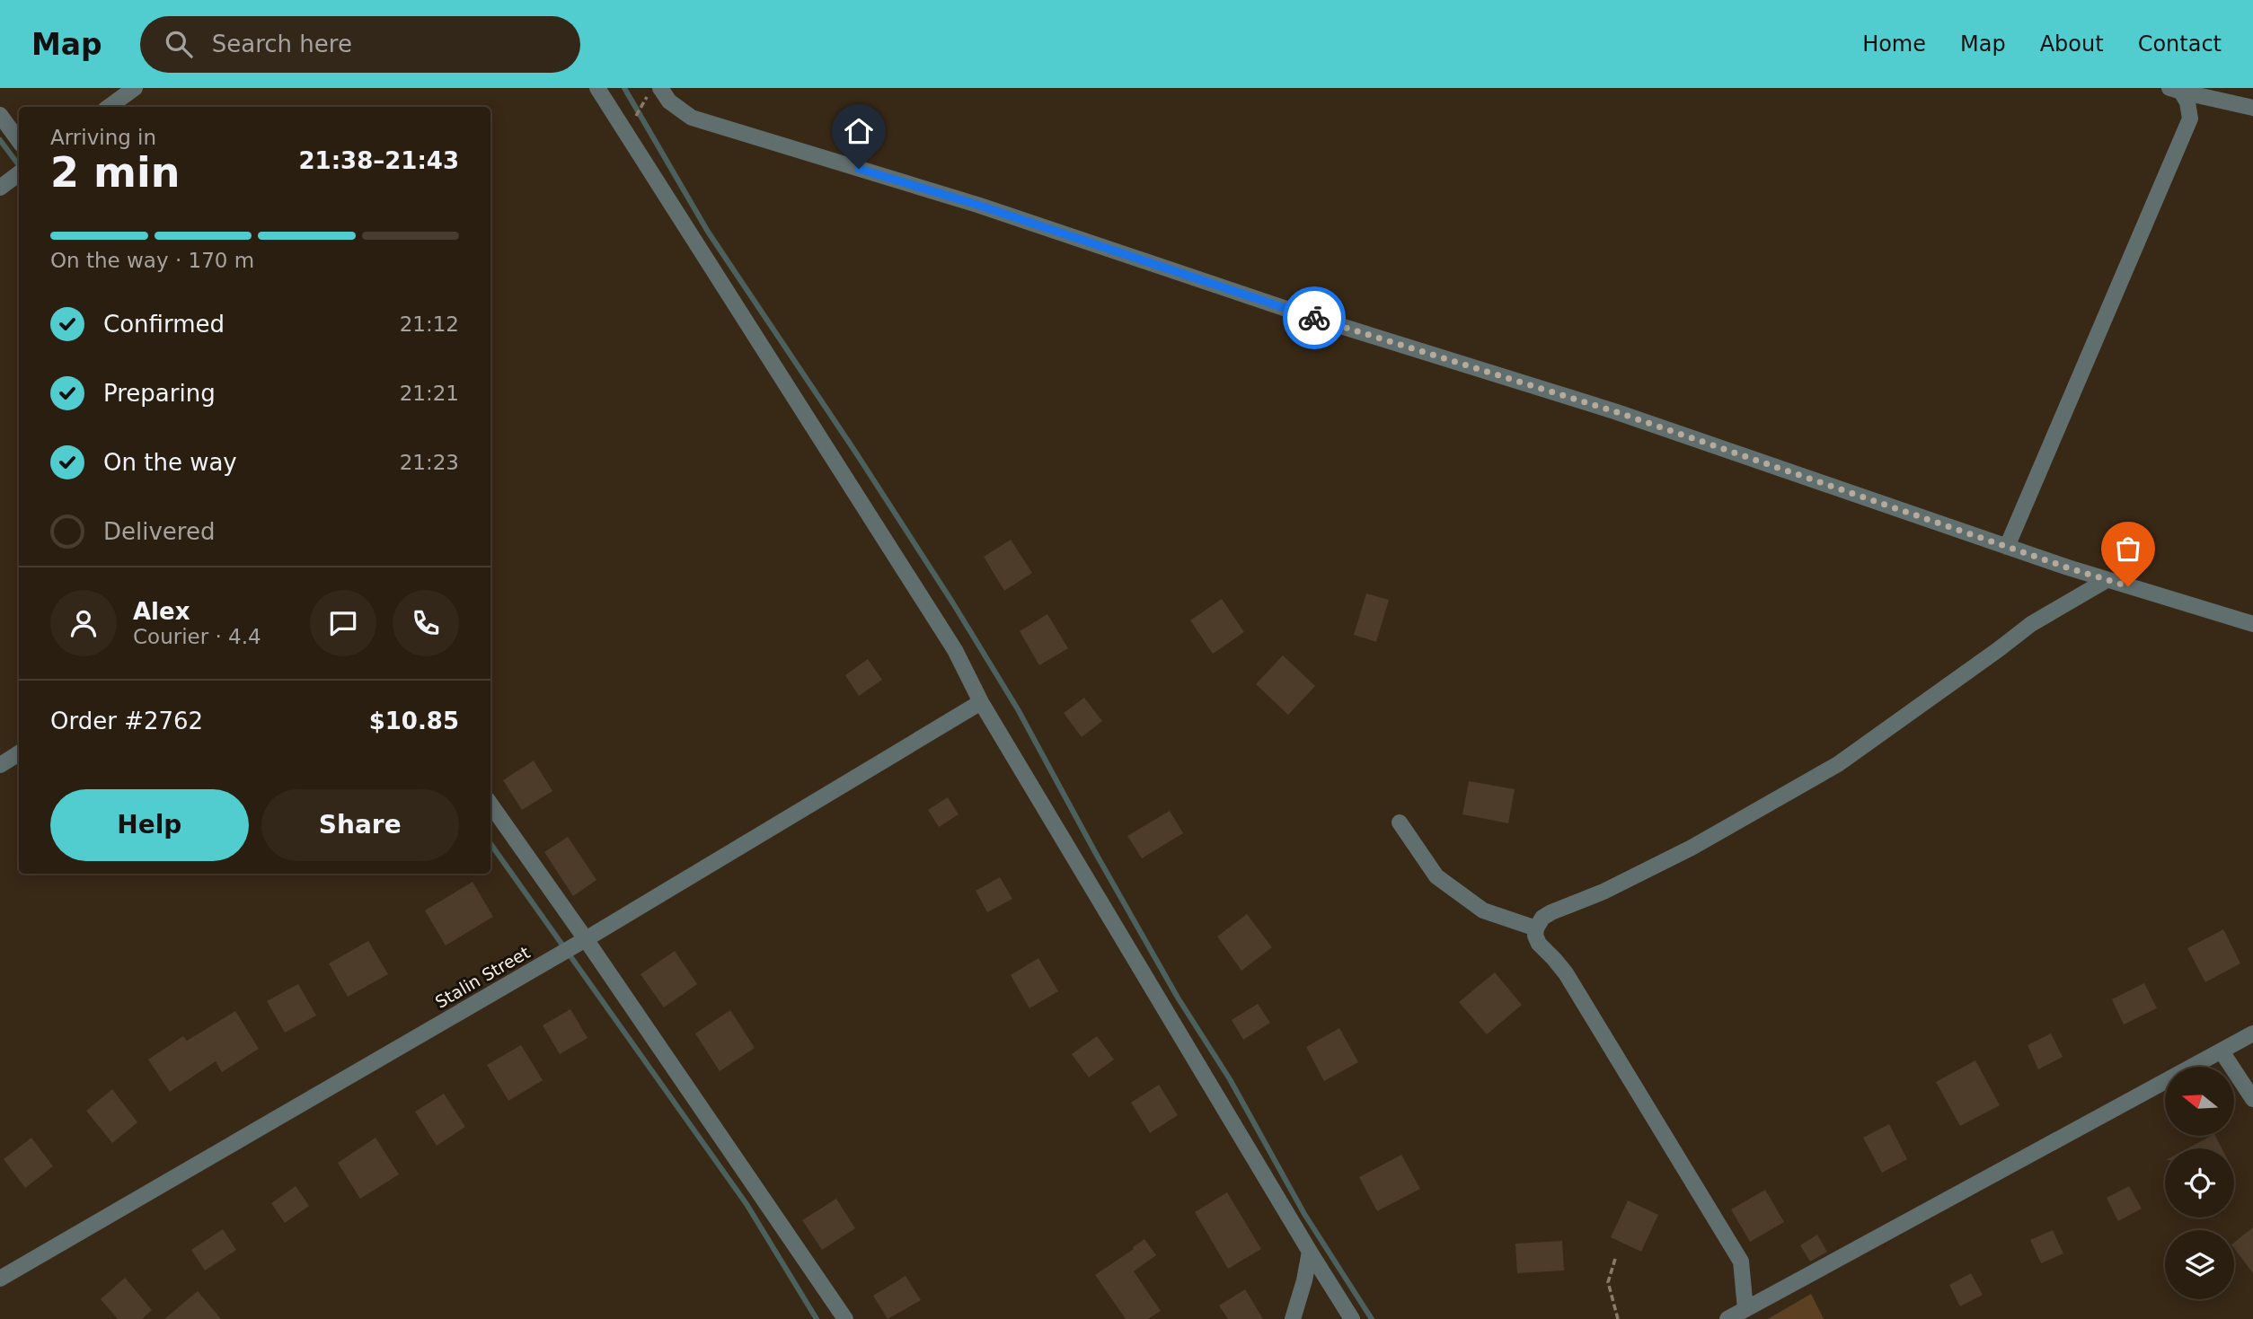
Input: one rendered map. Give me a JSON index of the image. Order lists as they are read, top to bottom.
{
  "streets": {
    "street": ["Stalin Street"]
  },
  "north": "left",
  "page": {
    "header": "Map",
    "search": "Search here",
    "nav": [
      "Home",
      "Map",
      "About",
      "Contact"
    ],
    "heading": ["2 min", "Arriving in", "21:38–21:43"],
    "panel": [
      "Alex",
      "Courier · 4.4",
      "Order #2762",
      "$10.85"
    ],
    "bar": "On the way · 170 m",
    "list": [
      ["Confirmed", "21:12"],
      ["Preparing", "21:21"],
      ["On the way", "21:23"],
      "Delivered"
    ],
    "buttons": ["Help", "Share"]
  }
}
